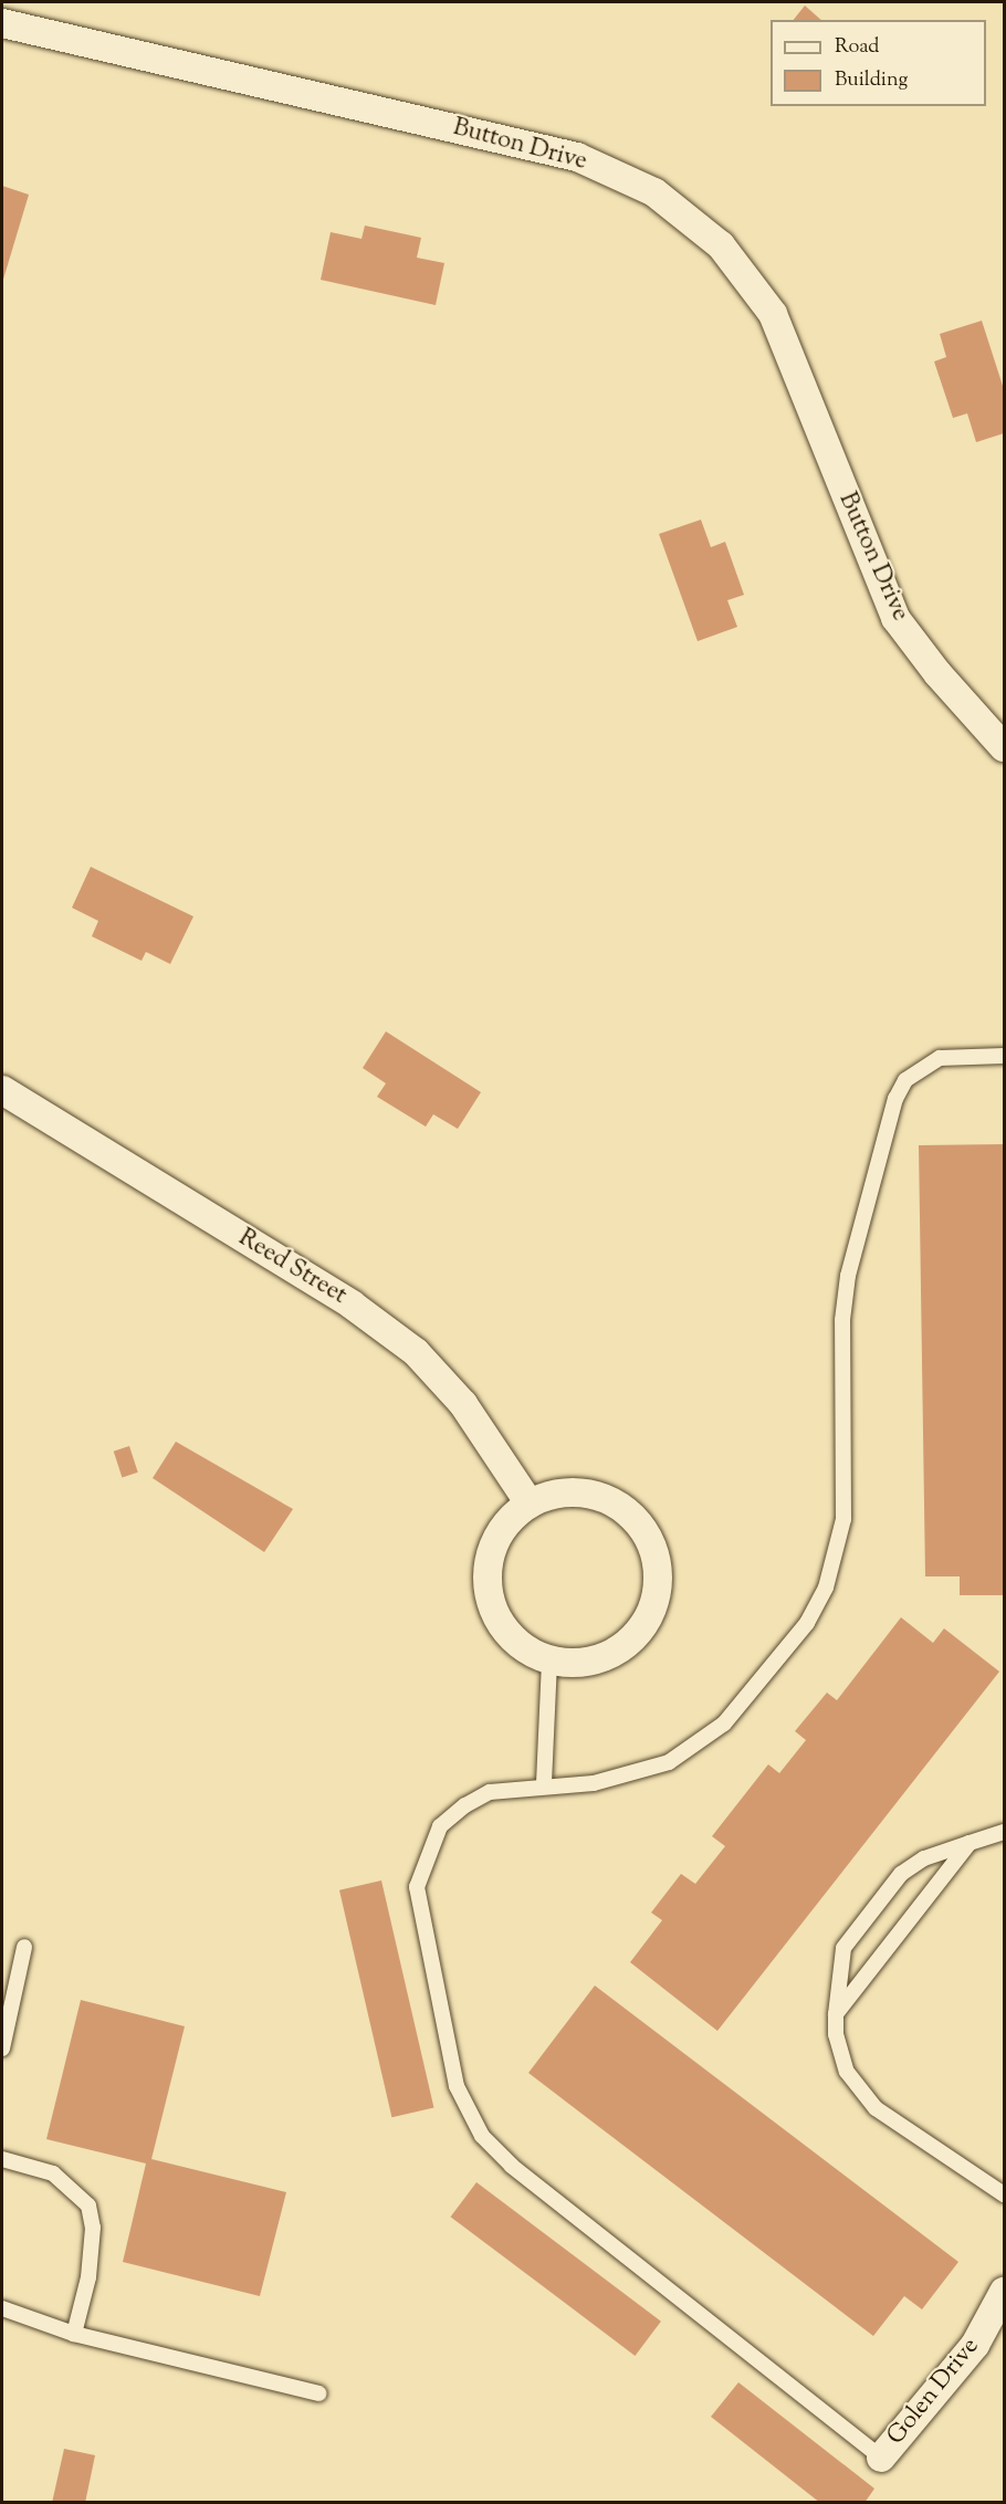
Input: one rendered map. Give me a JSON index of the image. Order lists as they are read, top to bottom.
{
  "streets": {
    "street": ["Button Drive", "Reed Street", "Golen Drive"]
  },
  "legend": ["Road", "Building"]
}
